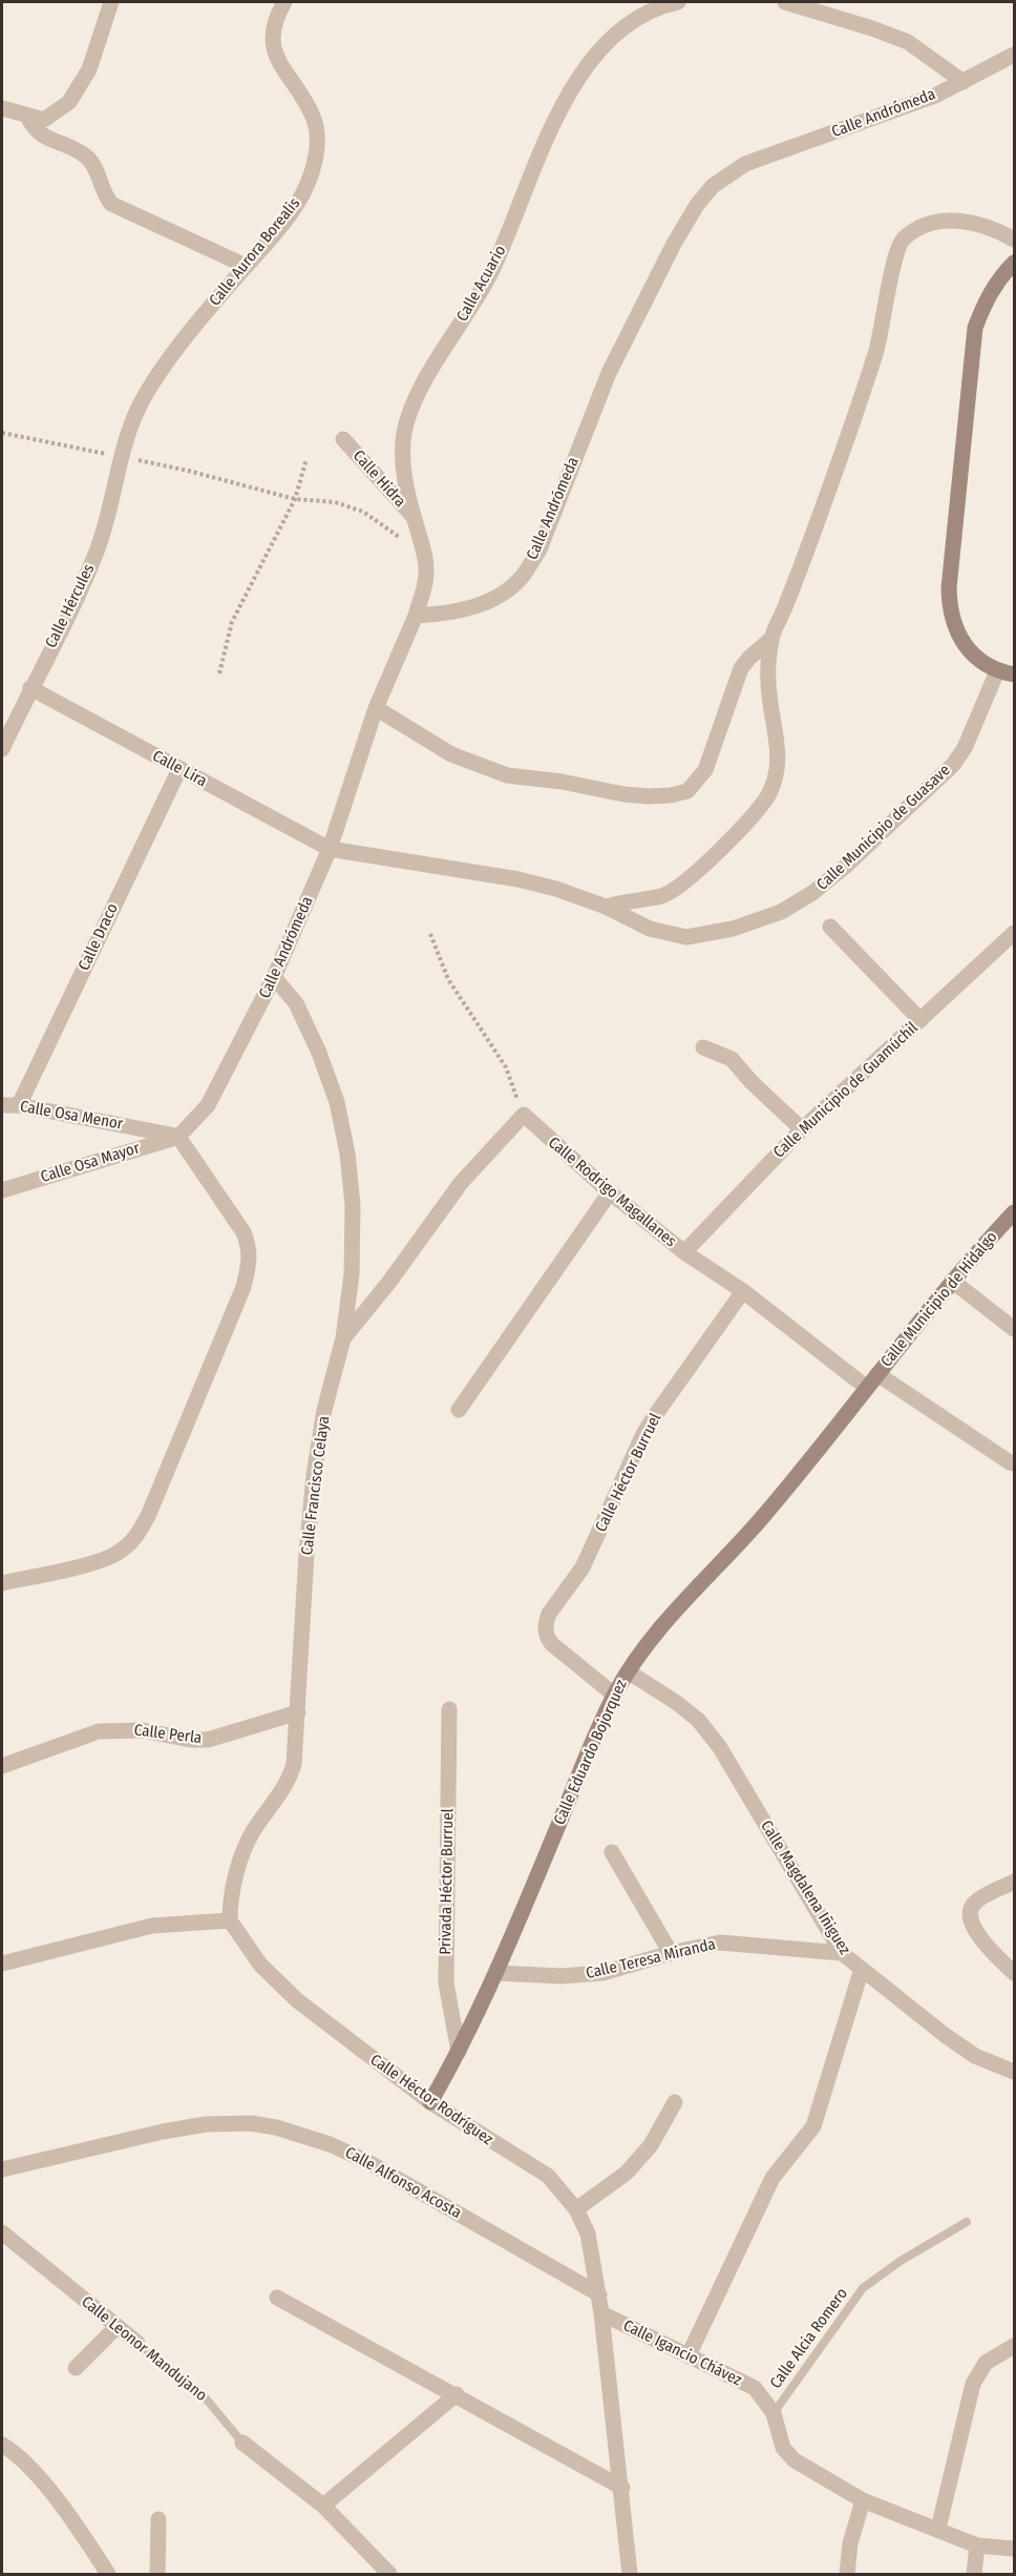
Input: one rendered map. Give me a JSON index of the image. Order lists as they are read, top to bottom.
{
  "streets": {
    "street": [
      "Calle Andrómeda",
      "Calle Aurora Borealis",
      "Calle Acuario",
      "Calle Hidra",
      "Calle Hércules",
      "Calle Lira",
      "Calle Municipio de Guasave",
      "Calle Draco",
      "Calle Municipio de Guamúchil",
      "Calle Osa Menor",
      "Calle Osa Mayor",
      "Calle Rodrigo Magallanes",
      "Calle Municipio de Hidalgo",
      "Calle Héctor Burruel",
      "Calle Francisco Celaya",
      "Calle Perla",
      "Calle Eduardo Bojorquez",
      "Privada Héctor Burruel",
      "Calle Magdalena Iñiguez",
      "Calle Teresa Miranda",
      "Calle Héctor Rodríguez",
      "Calle Alfonso Acosta",
      "Calle Leonor Mandujano",
      "Calle Igancio Chávez"
    ],
    "lane": ["Calle Alcia Romero"]
  },
  "crossings": [
    ["Calle Andrómeda", "Calle Acuario"],
    ["Calle Andrómeda", "Calle Lira"],
    ["Calle Andrómeda", "Calle Municipio de Guasave"],
    ["Calle Andrómeda", "Calle Osa Menor"],
    ["Calle Andrómeda", "Calle Osa Mayor"],
    ["Calle Andrómeda", "Calle Francisco Celaya"],
    ["Calle Aurora Borealis", "Calle Hércules"],
    ["Calle Acuario", "Calle Hidra"],
    ["Calle Hércules", "Calle Lira"],
    ["Calle Lira", "Calle Municipio de Guasave"],
    ["Calle Lira", "Calle Draco"],
    ["Calle Draco", "Calle Osa Menor"],
    ["Calle Municipio de Guamúchil", "Calle Rodrigo Magallanes"],
    ["Calle Osa Menor", "Calle Osa Mayor"],
    ["Calle Rodrigo Magallanes", "Calle Municipio de Hidalgo"],
    ["Calle Rodrigo Magallanes", "Calle Héctor Burruel"],
    ["Calle Rodrigo Magallanes", "Calle Eduardo Bojorquez"],
    ["Calle Municipio de Hidalgo", "Calle Eduardo Bojorquez"],
    ["Calle Héctor Burruel", "Calle Eduardo Bojorquez"],
    ["Calle Francisco Celaya", "Calle Perla"],
    ["Calle Francisco Celaya", "Calle Héctor Rodríguez"],
    ["Calle Eduardo Bojorquez", "Privada Héctor Burruel"],
    ["Calle Eduardo Bojorquez", "Calle Magdalena Iñiguez"],
    ["Calle Eduardo Bojorquez", "Calle Teresa Miranda"],
    ["Calle Eduardo Bojorquez", "Calle Héctor Rodríguez"],
    ["Calle Magdalena Iñiguez", "Calle Teresa Miranda"],
    ["Calle Héctor Rodríguez", "Calle Alfonso Acosta"],
    ["Calle Alcia Romero", "Calle Igancio Chávez"]
  ]
}
